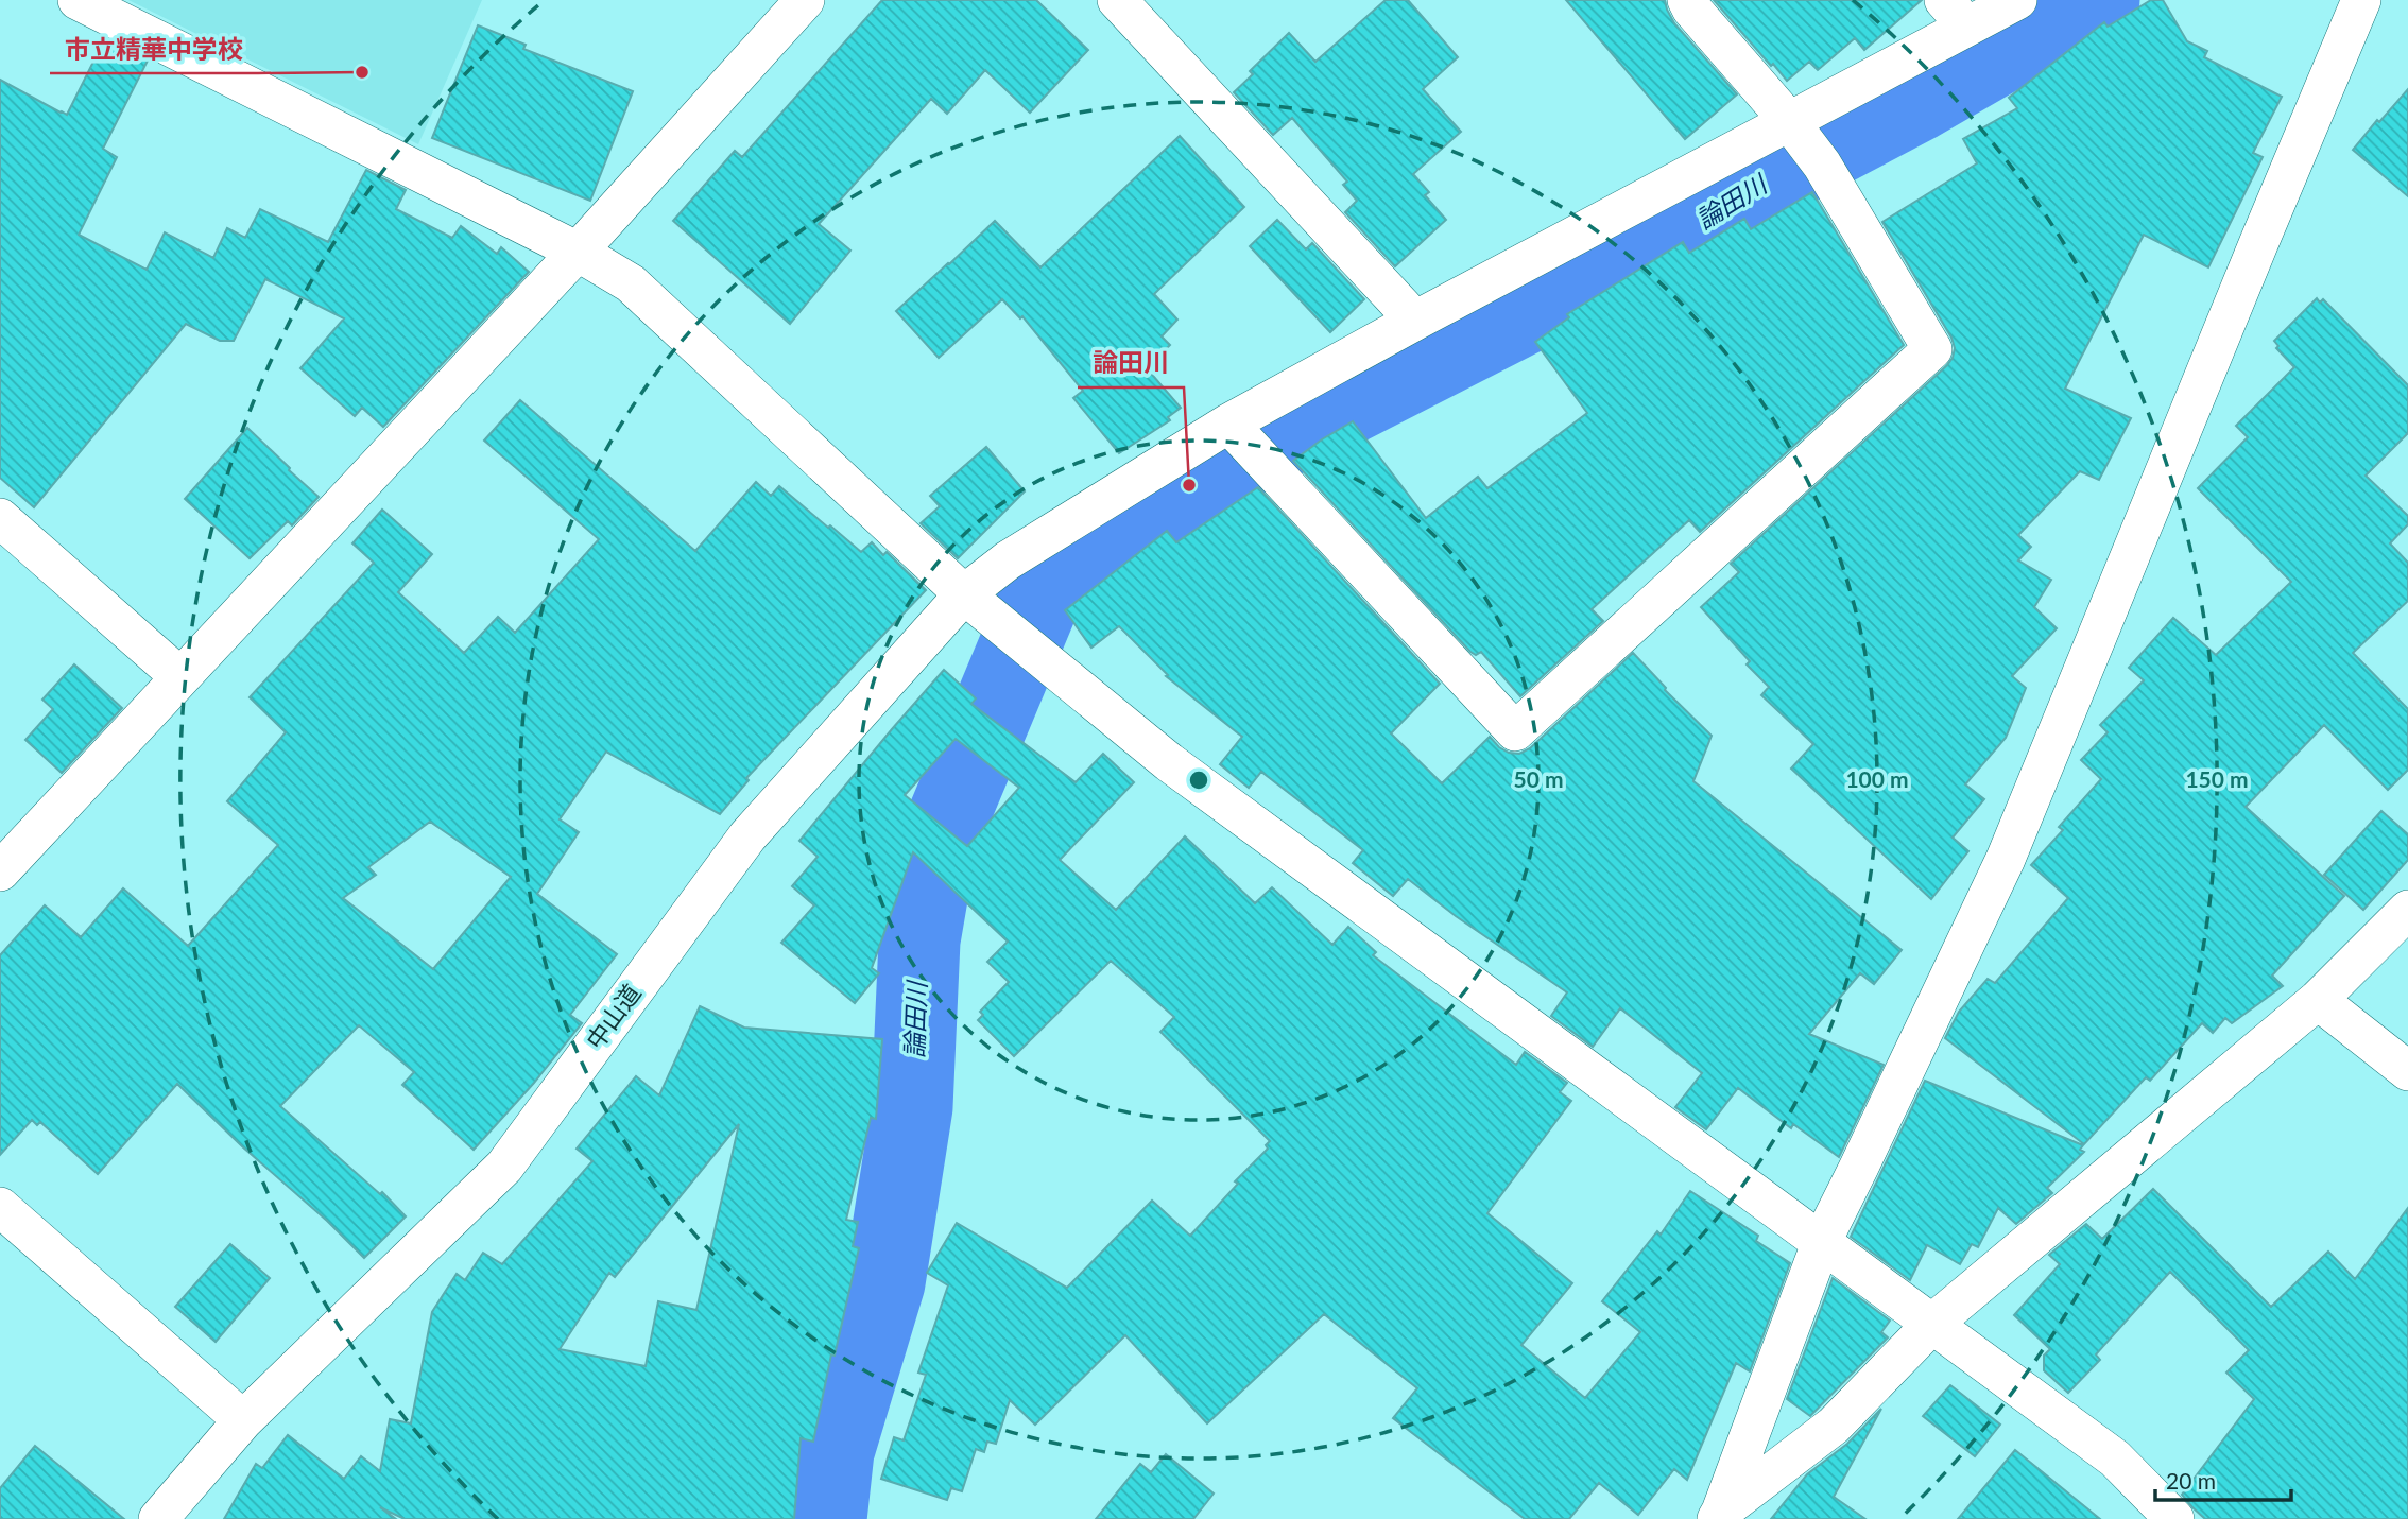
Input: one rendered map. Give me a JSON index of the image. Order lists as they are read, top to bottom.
{
  "streets": {
    "street": ["中山道"]
  },
  "water": ["論田川"],
  "places": ["市立精華中学校", "論田川"],
  "scale_bar": "20 m",
  "rings": ["50 m", "100 m", "150 m"]
}
